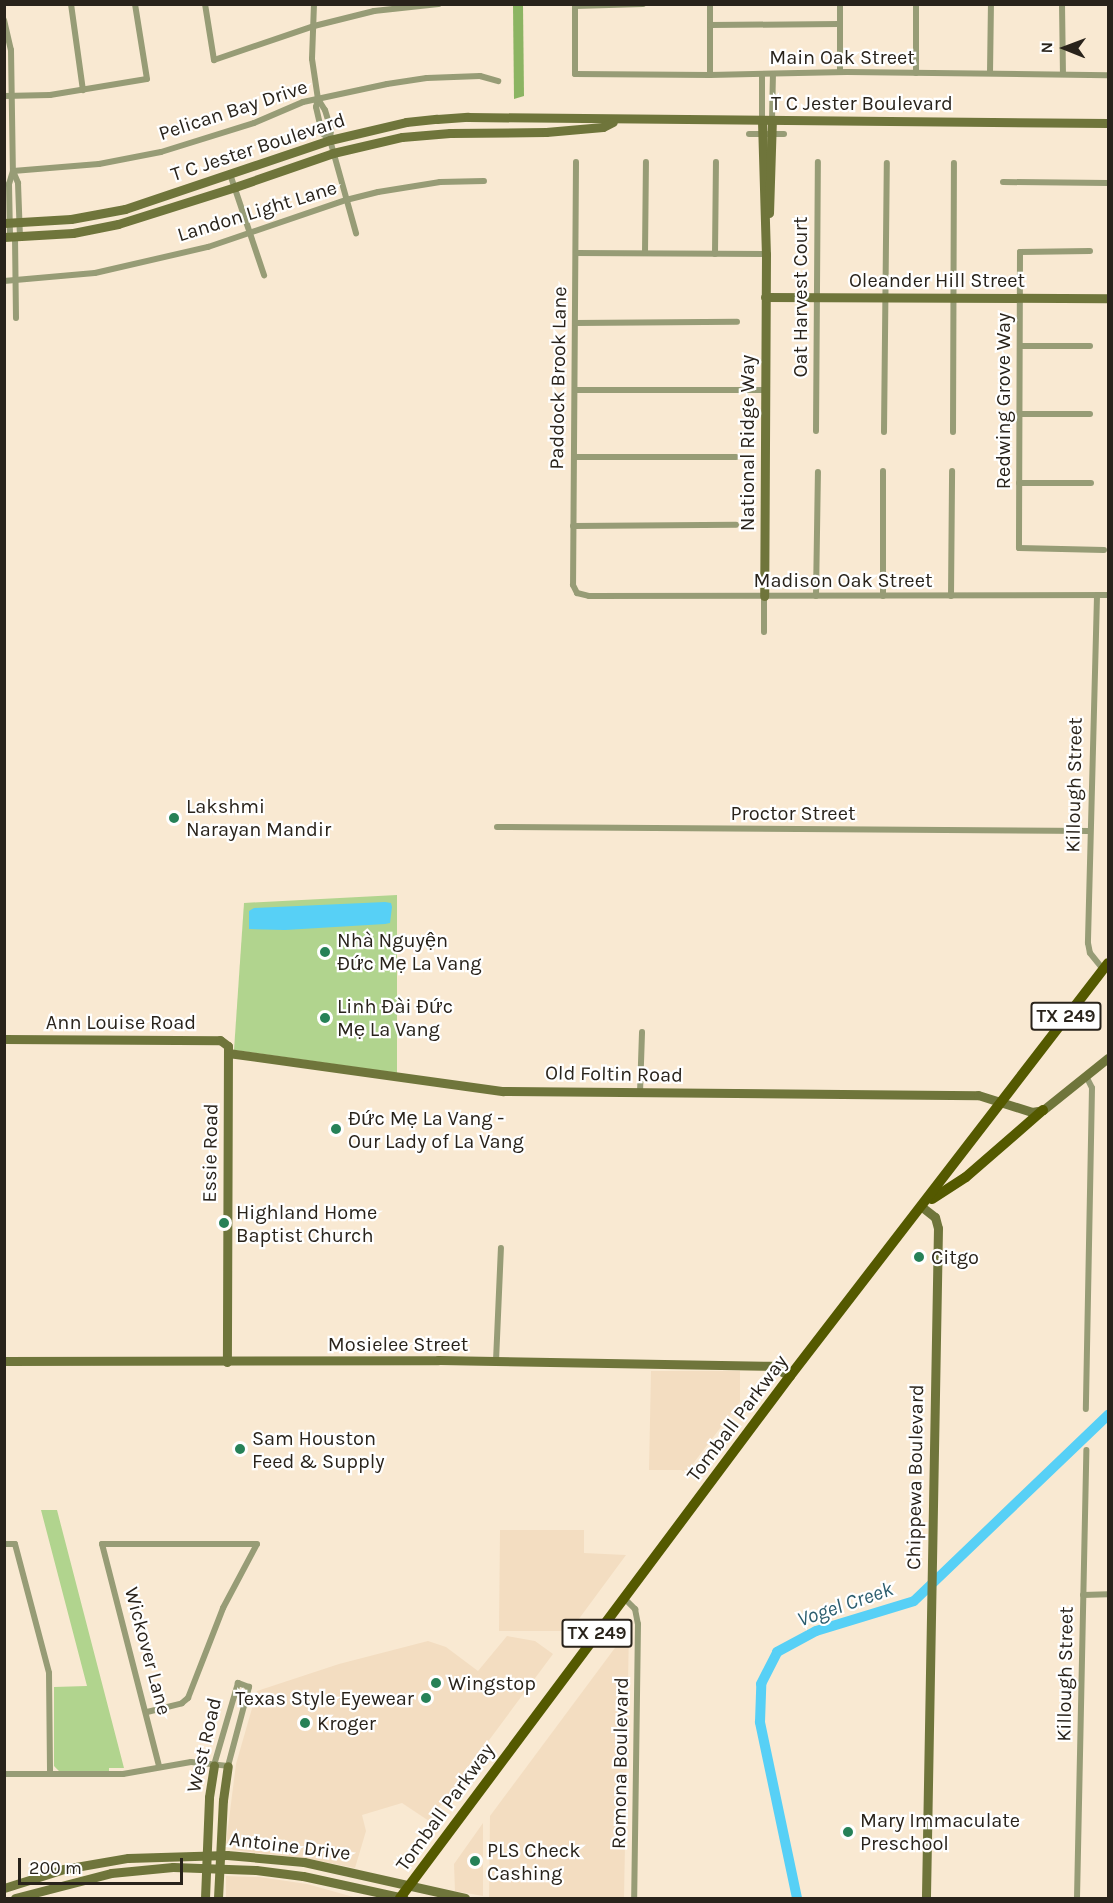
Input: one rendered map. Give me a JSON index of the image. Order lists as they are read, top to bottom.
{
  "streets": {
    "main road": ["TX 249", "Tomball Parkway"],
    "street": [
      "Main Oak Street",
      "T C Jester Boulevard",
      "Pelican Bay Drive",
      "Landon Light Lane",
      "Oleander Hill Street",
      "Oat Harvest Court",
      "Paddock Brook Lane",
      "Redwing Grove Way",
      "National Ridge Way",
      "Madison Oak Street",
      "Killough Street",
      "Proctor Street",
      "Ann Louise Road",
      "Old Foltin Road",
      "Essie Road",
      "Mosielee Street",
      "Chippewa Boulevard",
      "Wickover Lane",
      "West Road",
      "Romona Boulevard",
      "Antoine Drive"
    ]
  },
  "crossings": [
    ["Main Oak Street", "National Ridge Way"],
    ["T C Jester Boulevard", "National Ridge Way"],
    ["Oleander Hill Street", "Oat Harvest Court"],
    ["Oleander Hill Street", "Redwing Grove Way"],
    ["Oleander Hill Street", "National Ridge Way"],
    ["Paddock Brook Lane", "Madison Oak Street"],
    ["National Ridge Way", "Madison Oak Street"],
    ["Madison Oak Street", "Killough Street"],
    ["Killough Street", "Proctor Street"],
    ["Killough Street", "Tomball Parkway"],
    ["Ann Louise Road", "Old Foltin Road"],
    ["Ann Louise Road", "Essie Road"],
    ["Old Foltin Road", "Essie Road"],
    ["Old Foltin Road", "Tomball Parkway"],
    ["Essie Road", "Mosielee Street"],
    ["Mosielee Street", "Tomball Parkway"],
    ["Tomball Parkway", "Chippewa Boulevard"],
    ["Tomball Parkway", "Romona Boulevard"],
    ["Tomball Parkway", "Antoine Drive"],
    ["West Road", "Antoine Drive"]
  ],
  "water": ["Vogel Creek"],
  "places": [
    "Lakshmi Narayan Mandir",
    "Nhà Nguyện Đức Mẹ La Vang",
    "Linh Đài Đức Mẹ La Vang",
    "Đức Mẹ La Vang - Our Lady of La Vang",
    "Highland Home Baptist Church",
    "Citgo",
    "Sam Houston Feed & Supply",
    "Wingstop",
    "Texas Style Eyewear",
    "Kroger",
    "Mary Immaculate Preschool",
    "PLS Check Cashing"
  ],
  "scale_bar": "200 m",
  "north": "left"
}
